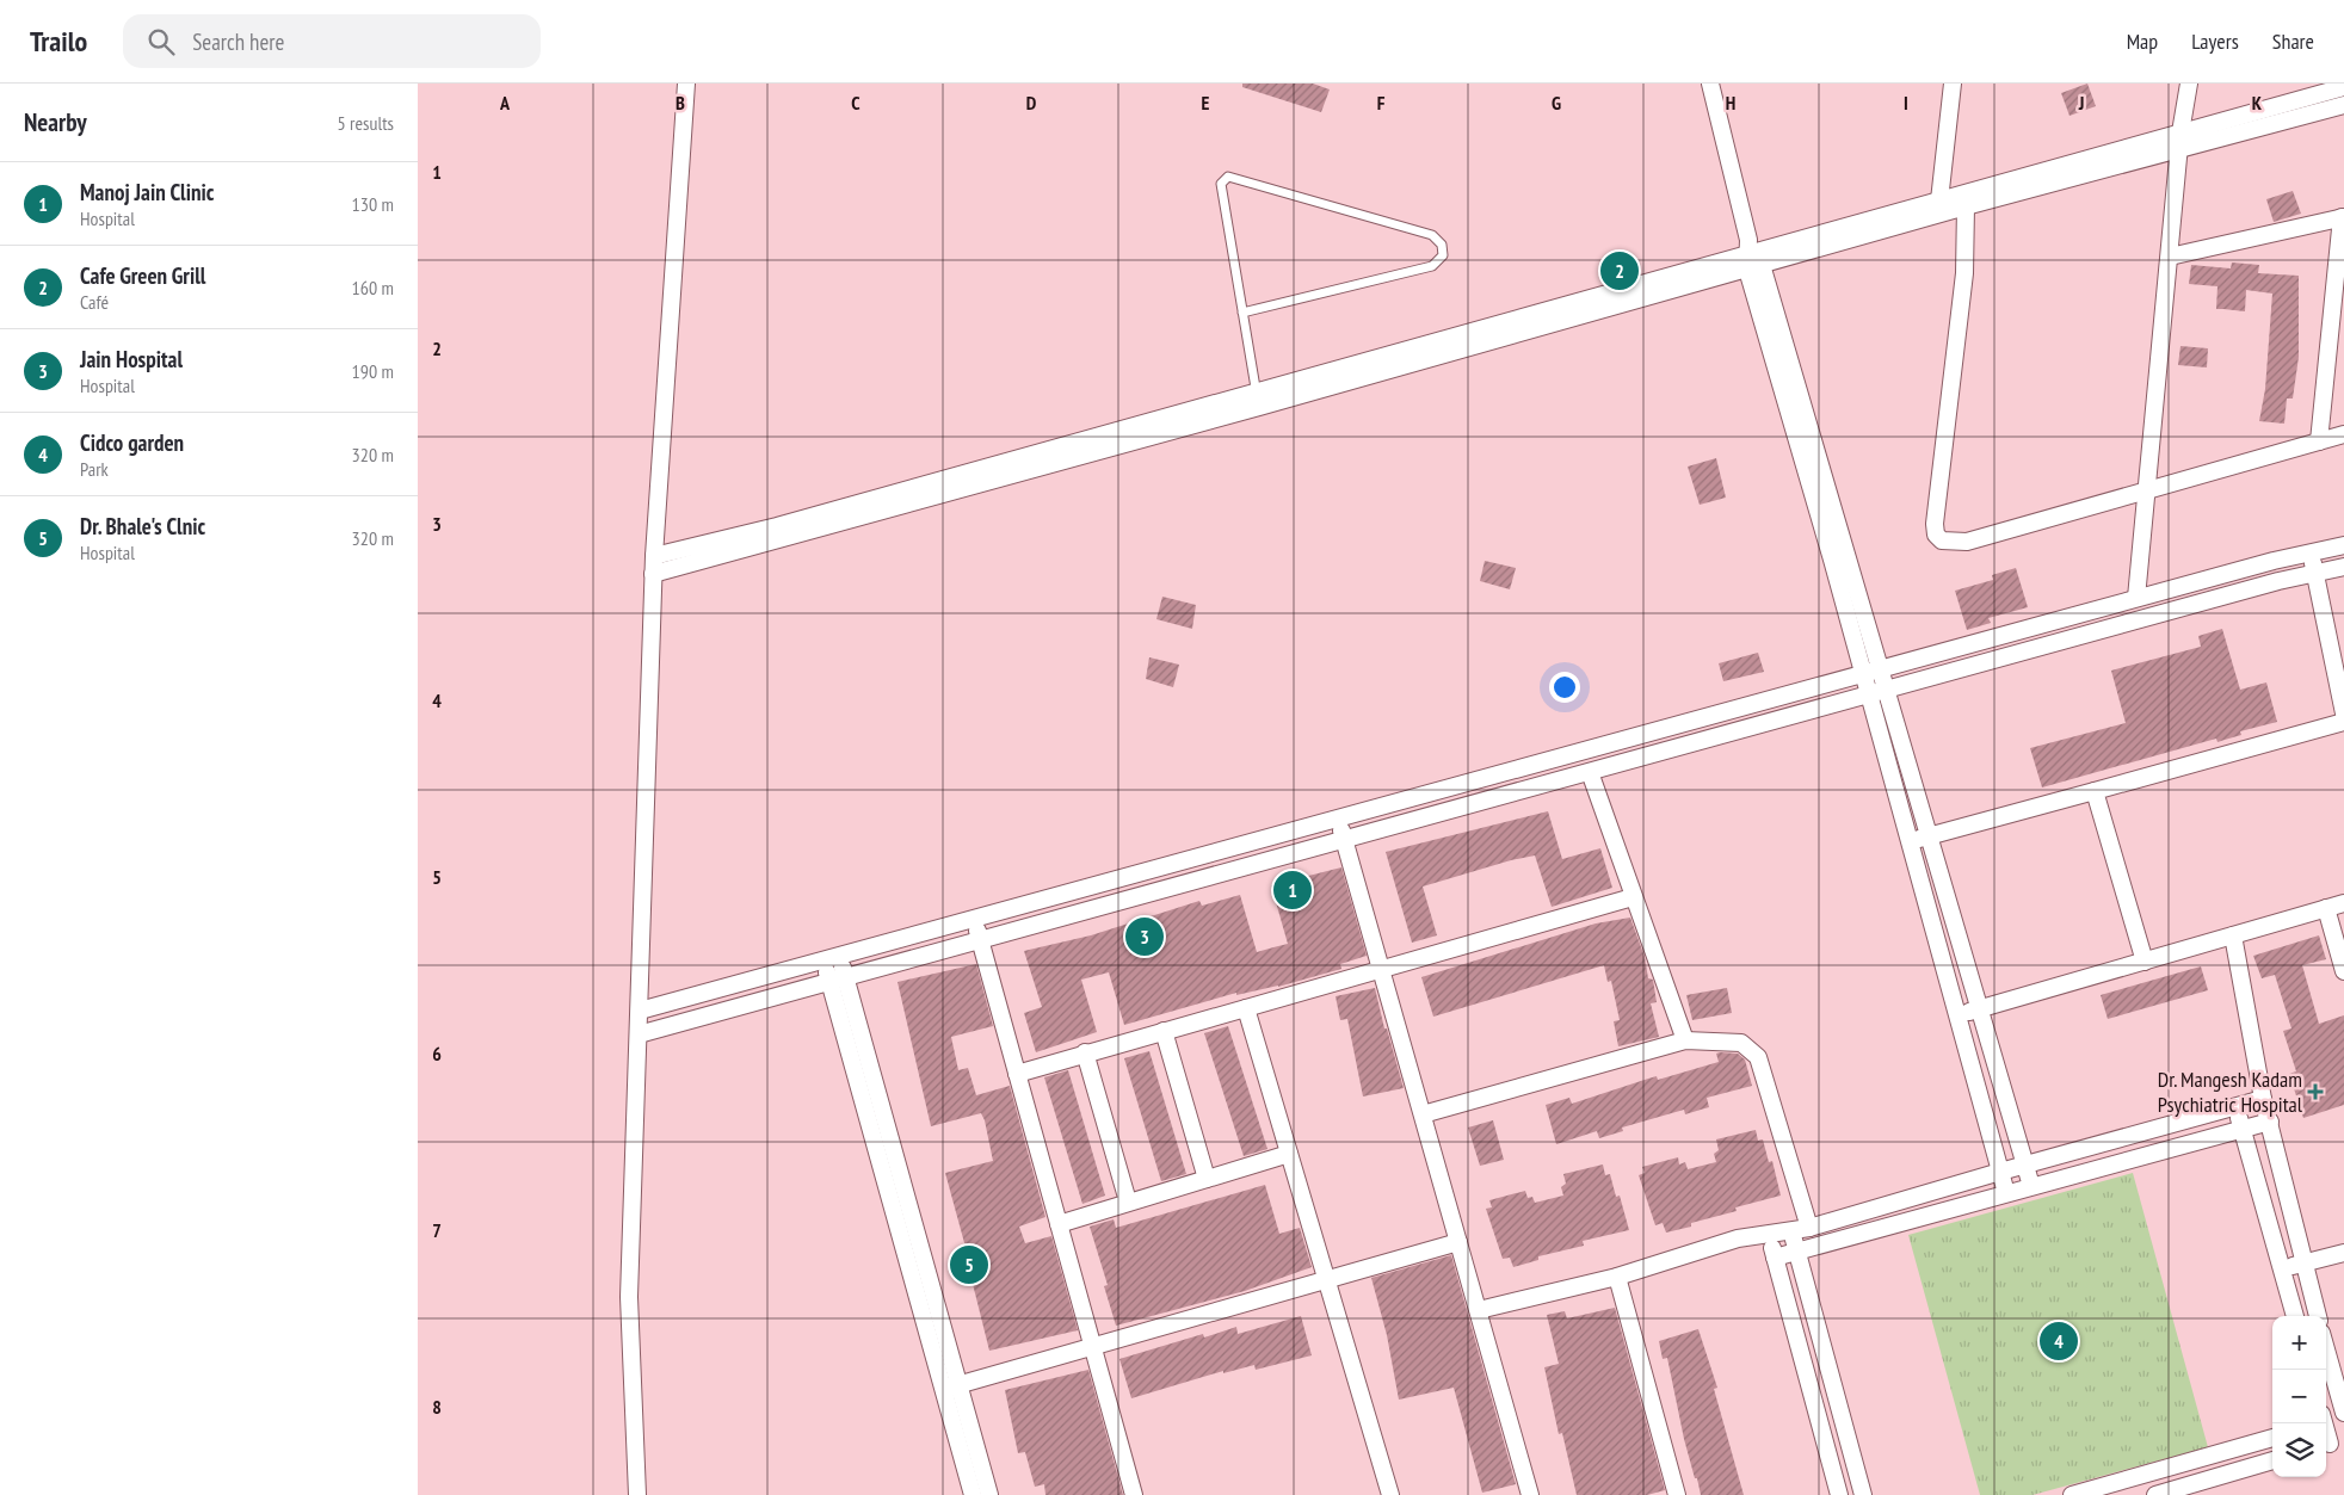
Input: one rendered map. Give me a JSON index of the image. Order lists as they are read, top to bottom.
{
  "places": {
    "health": ["Dr. Mangesh Kadam Psychiatric Hospital"]
  },
  "page": {
    "header": "Trailo",
    "search": "Search here",
    "nav": ["Map", "Layers", "Share"],
    "heading": ["Nearby", "5 results"],
    "list": [
      {
        "mark": "1",
        "name": "Manoj Jain Clinic",
        "note": "Hospital",
        "value": "130 m"
      },
      {
        "mark": "2",
        "name": "Cafe Green Grill",
        "note": "Café",
        "value": "160 m"
      },
      {
        "mark": "3",
        "name": "Jain Hospital",
        "note": "Hospital",
        "value": "190 m"
      },
      {
        "mark": "4",
        "name": "Cidco garden",
        "note": "Park",
        "value": "320 m"
      },
      {
        "mark": "5",
        "name": "Dr. Bhale's Clnic",
        "note": "Hospital",
        "value": "320 m"
      }
    ],
    "pins": [
      "2",
      "1",
      "3",
      "5",
      "4"
    ],
    "map_buttons": ["+", "−"]
  },
  "grid": {
    "columns": [
      "A",
      "B",
      "C",
      "D",
      "E",
      "F",
      "G",
      "H",
      "I",
      "J",
      "K"
    ],
    "rows": [
      "1",
      "2",
      "3",
      "4",
      "5",
      "6",
      "7",
      "8"
    ]
  }
}
